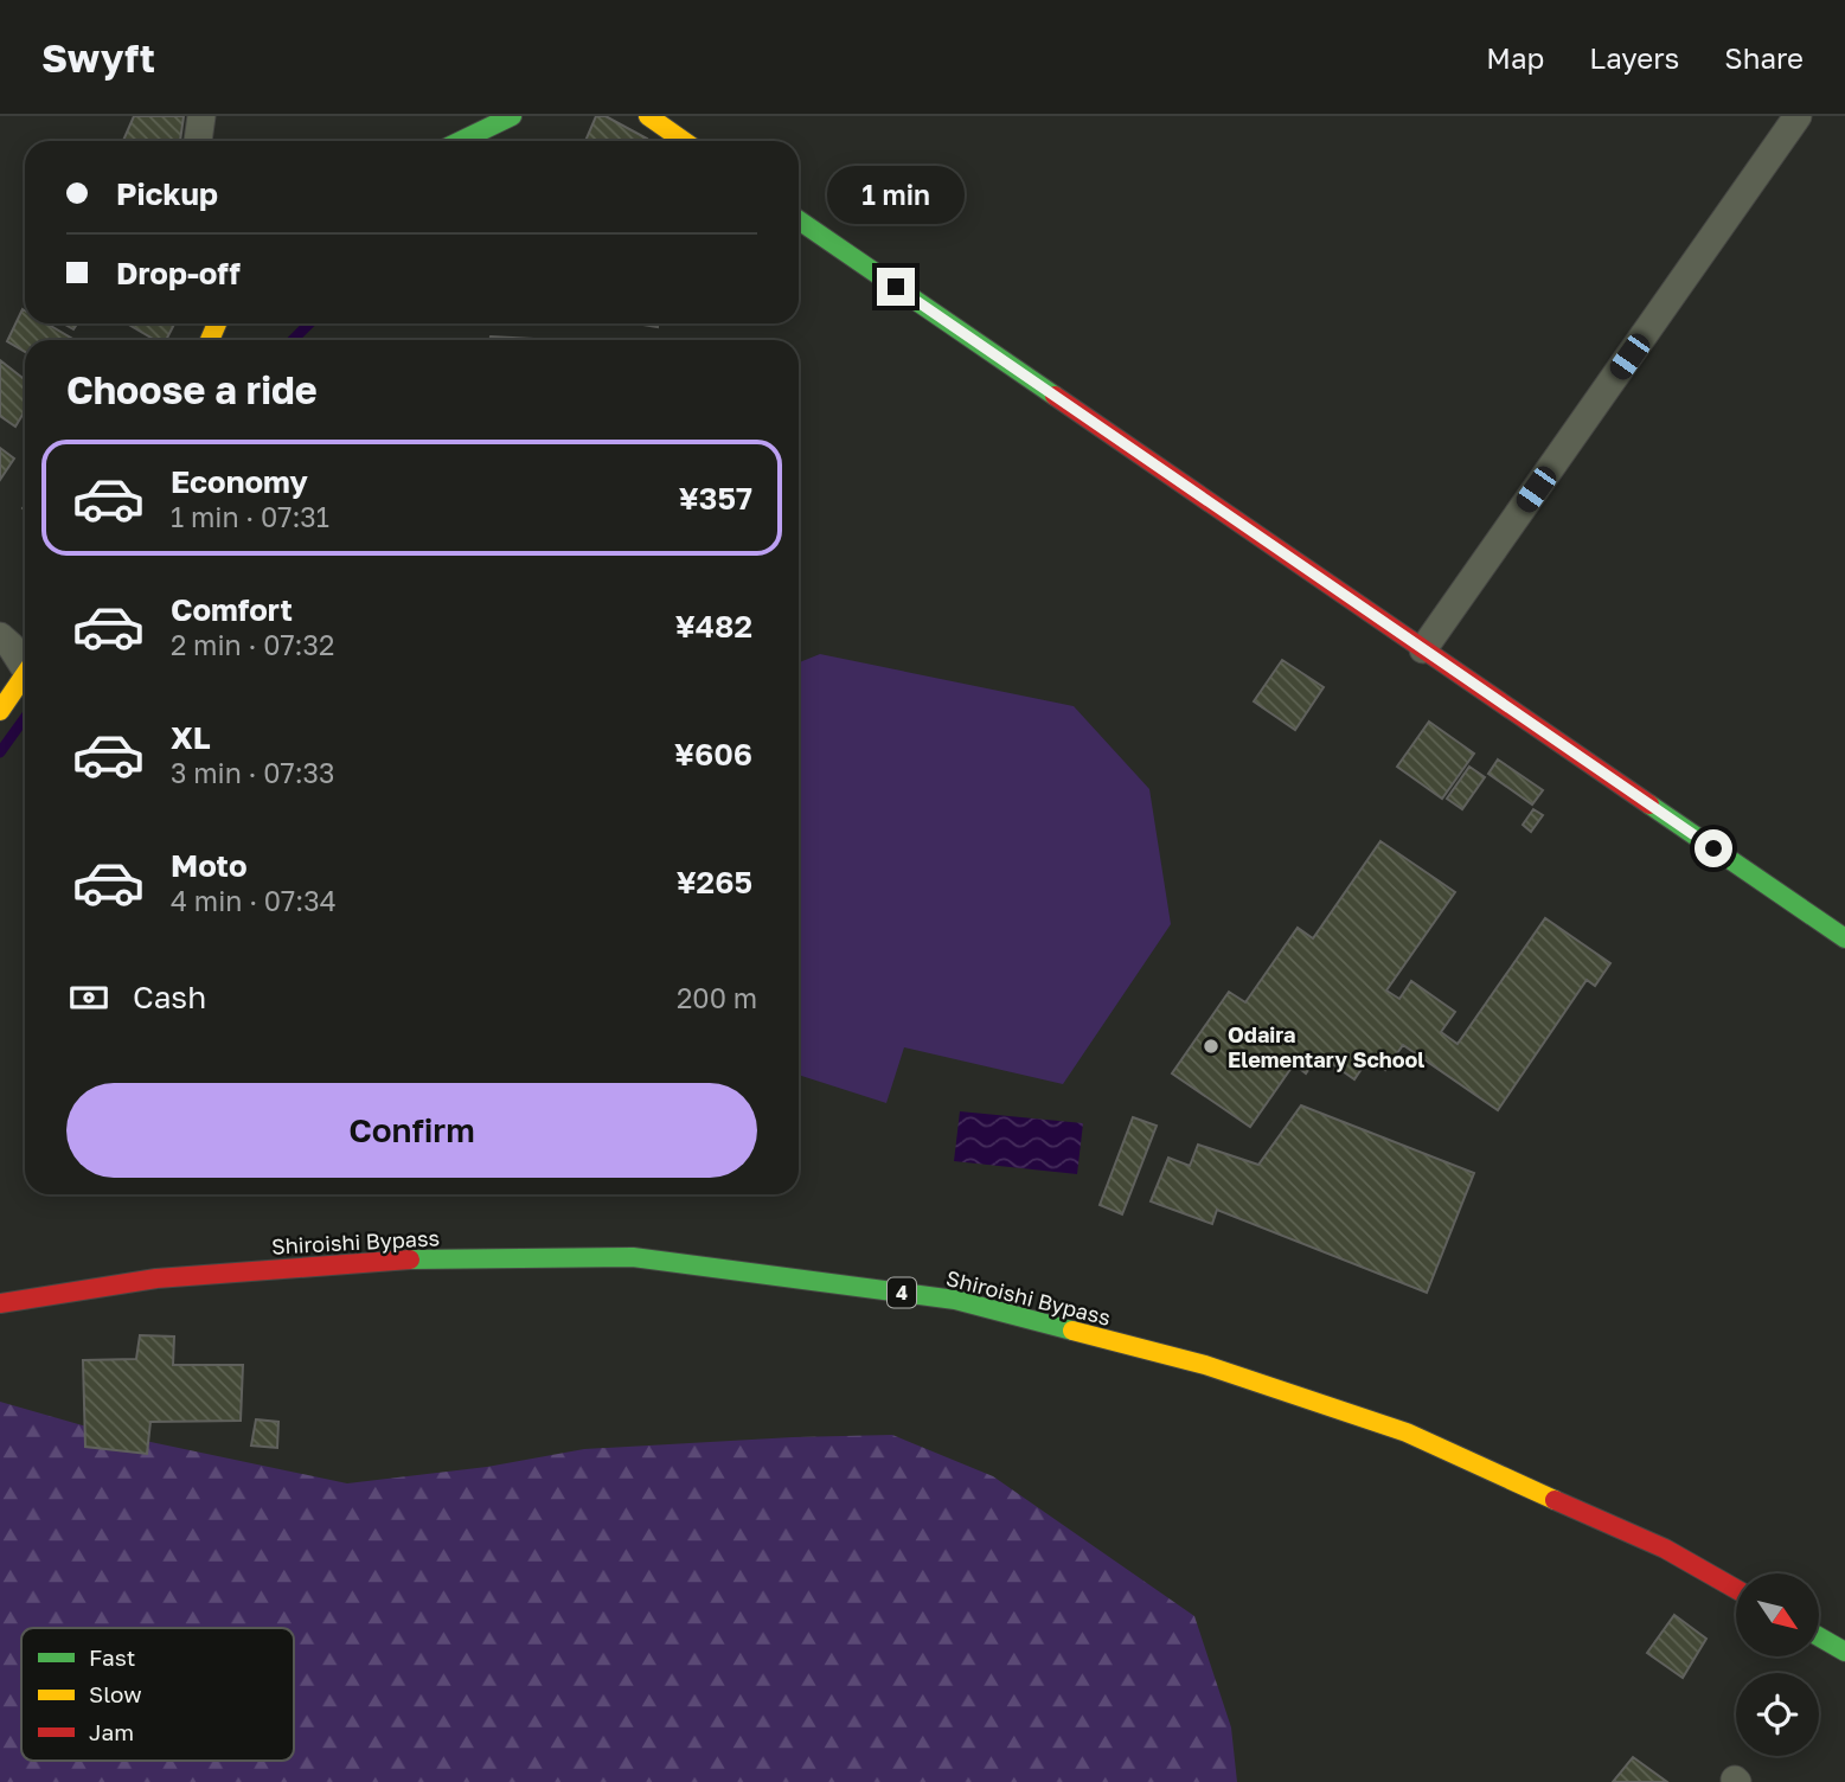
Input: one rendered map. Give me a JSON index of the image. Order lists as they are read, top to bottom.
{
  "streets": {
    "main road": ["Shiroishi Bypass", "4"]
  },
  "places": ["Odaira Elementary School"],
  "legend": ["Fast", "Slow", "Jam"],
  "north": "bottom right",
  "page": {
    "header": "Swyft",
    "nav": ["Map", "Layers", "Share"],
    "banner": ["Pickup", "Drop-off"],
    "bubble": "1 min",
    "heading": "Choose a ride",
    "list": [
      {
        "name": "Economy",
        "note": "1 min · 07:31",
        "value": "¥357"
      },
      {
        "name": "Comfort",
        "note": "2 min · 07:32",
        "value": "¥482"
      },
      {
        "name": "XL",
        "note": "3 min · 07:33",
        "value": "¥606"
      },
      {
        "name": "Moto",
        "note": "4 min · 07:34",
        "value": "¥265"
      }
    ],
    "pay": ["Cash", "200 m"],
    "buttons": "Confirm"
  }
}
